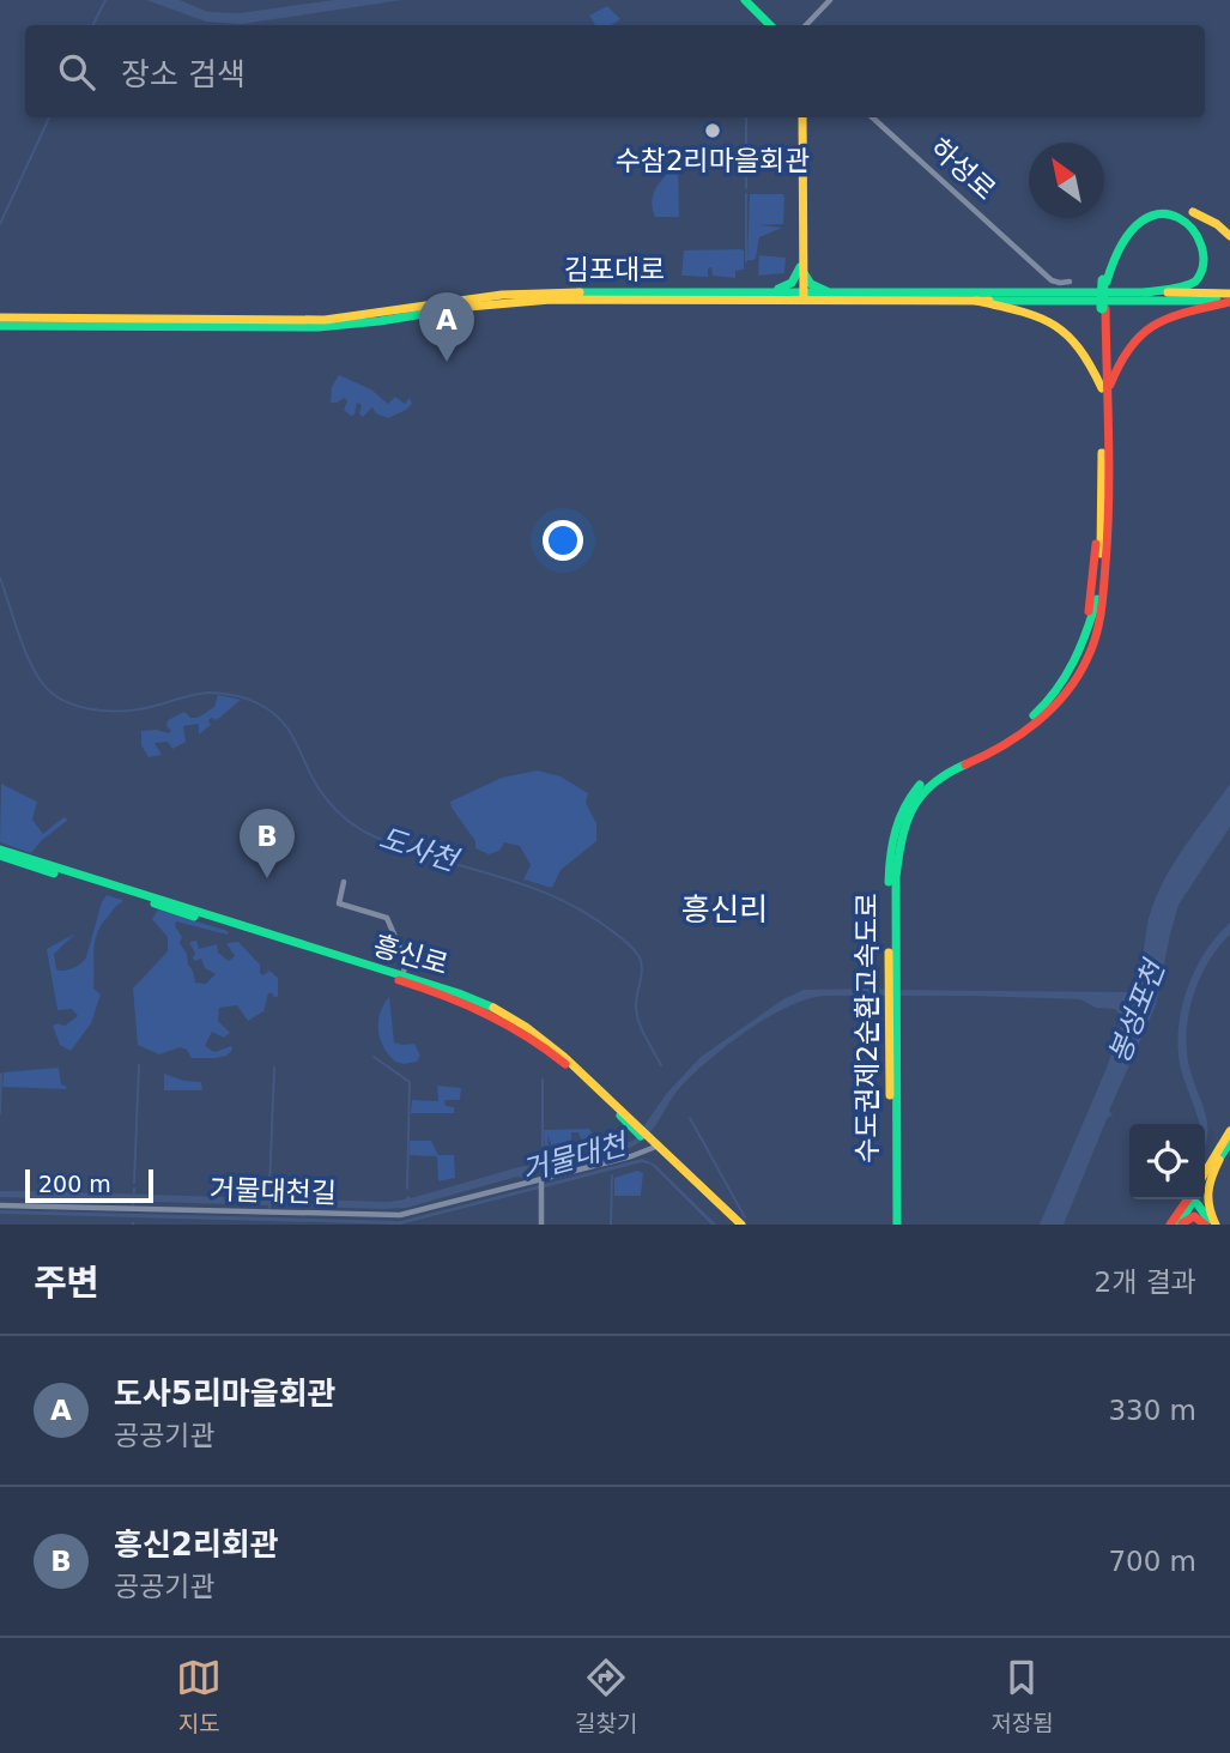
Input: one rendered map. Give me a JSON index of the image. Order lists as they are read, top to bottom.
{
  "streets": {
    "main road": ["김포대로", "흥신로", "수도권제2순환고속도로"],
    "street": ["하성로", "거물대천길"]
  },
  "crossings": [
    ["흥신로", "거물대천길"]
  ],
  "districts": ["흥신리"],
  "water": ["도사천", "봉성포천", "거물대천"],
  "places": ["수참2리마을회관"],
  "scale_bar": "200 m",
  "north": "top left",
  "page": {
    "search": "장소 검색",
    "pins": ["A", "B"],
    "scale": "200 m",
    "heading": ["주변", "2개 결과"],
    "list": [
      {
        "mark": "A",
        "name": "도사5리마을회관",
        "note": "공공기관",
        "value": "330 m"
      },
      {
        "mark": "B",
        "name": "흥신2리회관",
        "note": "공공기관",
        "value": "700 m"
      }
    ],
    "nav": ["지도", "길찾기", "저장됨"]
  }
}
